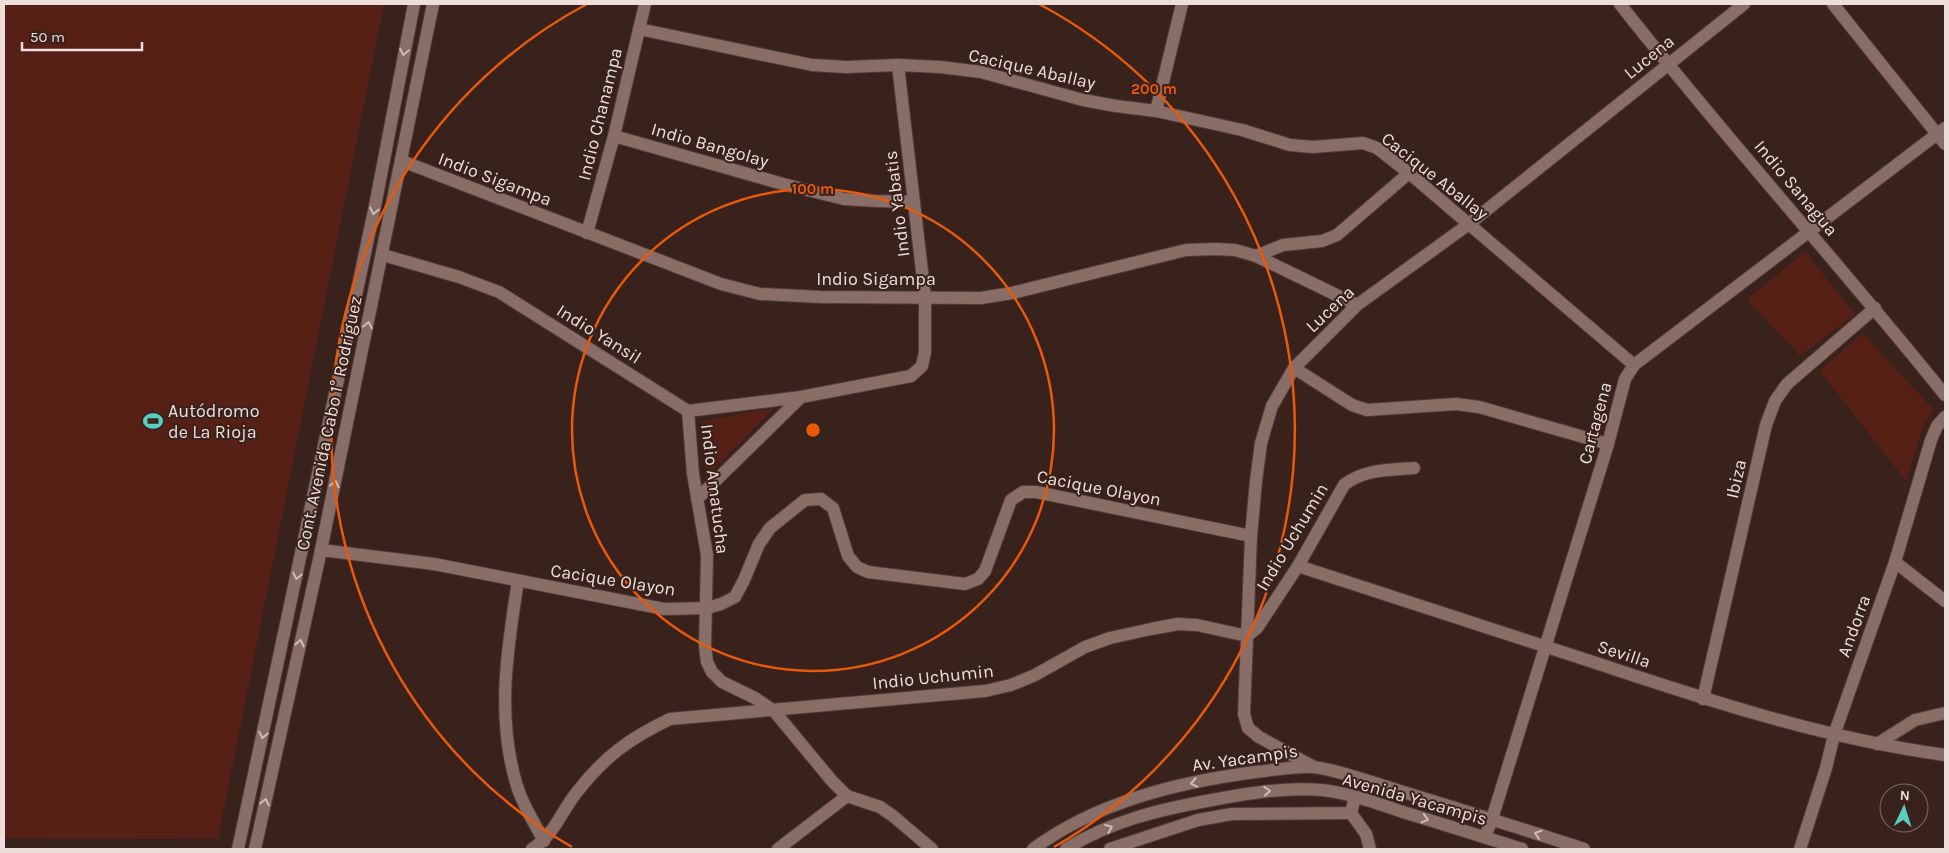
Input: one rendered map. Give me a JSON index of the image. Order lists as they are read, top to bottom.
{
  "streets": {
    "street": [
      "Lucena",
      "Cacique Aballay",
      "Indio Chanampa",
      "Indio Bangolay",
      "Indio Sigampa",
      "Indio Sanagua",
      "Indio Yabatis",
      "Indio Yansil",
      "Cont. Avenida Cabo 1° Rodriguez",
      "Cartagena",
      "Ibiza",
      "Cacique Olayon",
      "Indio Amatucha",
      "Indio Uchumin",
      "Andorra",
      "Sevilla",
      "Av. Yacampis",
      "Avenida Yacampis"
    ]
  },
  "crossings": [
    ["Lucena", "Cacique Aballay"],
    ["Lucena", "Indio Sigampa"],
    ["Lucena", "Indio Sanagua"],
    ["Lucena", "Cacique Olayon"],
    ["Lucena", "Indio Uchumin"],
    ["Lucena", "Av. Yacampis"],
    ["Cacique Aballay", "Indio Chanampa"],
    ["Cacique Aballay", "Indio Yabatis"],
    ["Cacique Aballay", "Cartagena"],
    ["Indio Chanampa", "Indio Bangolay"],
    ["Indio Chanampa", "Indio Sigampa"],
    ["Indio Bangolay", "Indio Yabatis"],
    ["Indio Sigampa", "Indio Yabatis"],
    ["Indio Sigampa", "Cont. Avenida Cabo 1° Rodriguez"],
    ["Indio Sanagua", "Cartagena"],
    ["Indio Sanagua", "Ibiza"],
    ["Indio Yansil", "Cont. Avenida Cabo 1° Rodriguez"],
    ["Indio Yansil", "Indio Amatucha"],
    ["Cont. Avenida Cabo 1° Rodriguez", "Cacique Olayon"],
    ["Cartagena", "Sevilla"],
    ["Cartagena", "Av. Yacampis"],
    ["Cartagena", "Avenida Yacampis"],
    ["Ibiza", "Sevilla"],
    ["Cacique Olayon", "Indio Amatucha"],
    ["Indio Amatucha", "Indio Uchumin"],
    ["Indio Uchumin", "Sevilla"],
    ["Andorra", "Sevilla"]
  ],
  "places": {
    "sports": ["Autódromo de La Rioja"]
  },
  "scale_bar": "50 m",
  "north": "top",
  "rings": ["200 m", "100 m"]
}
